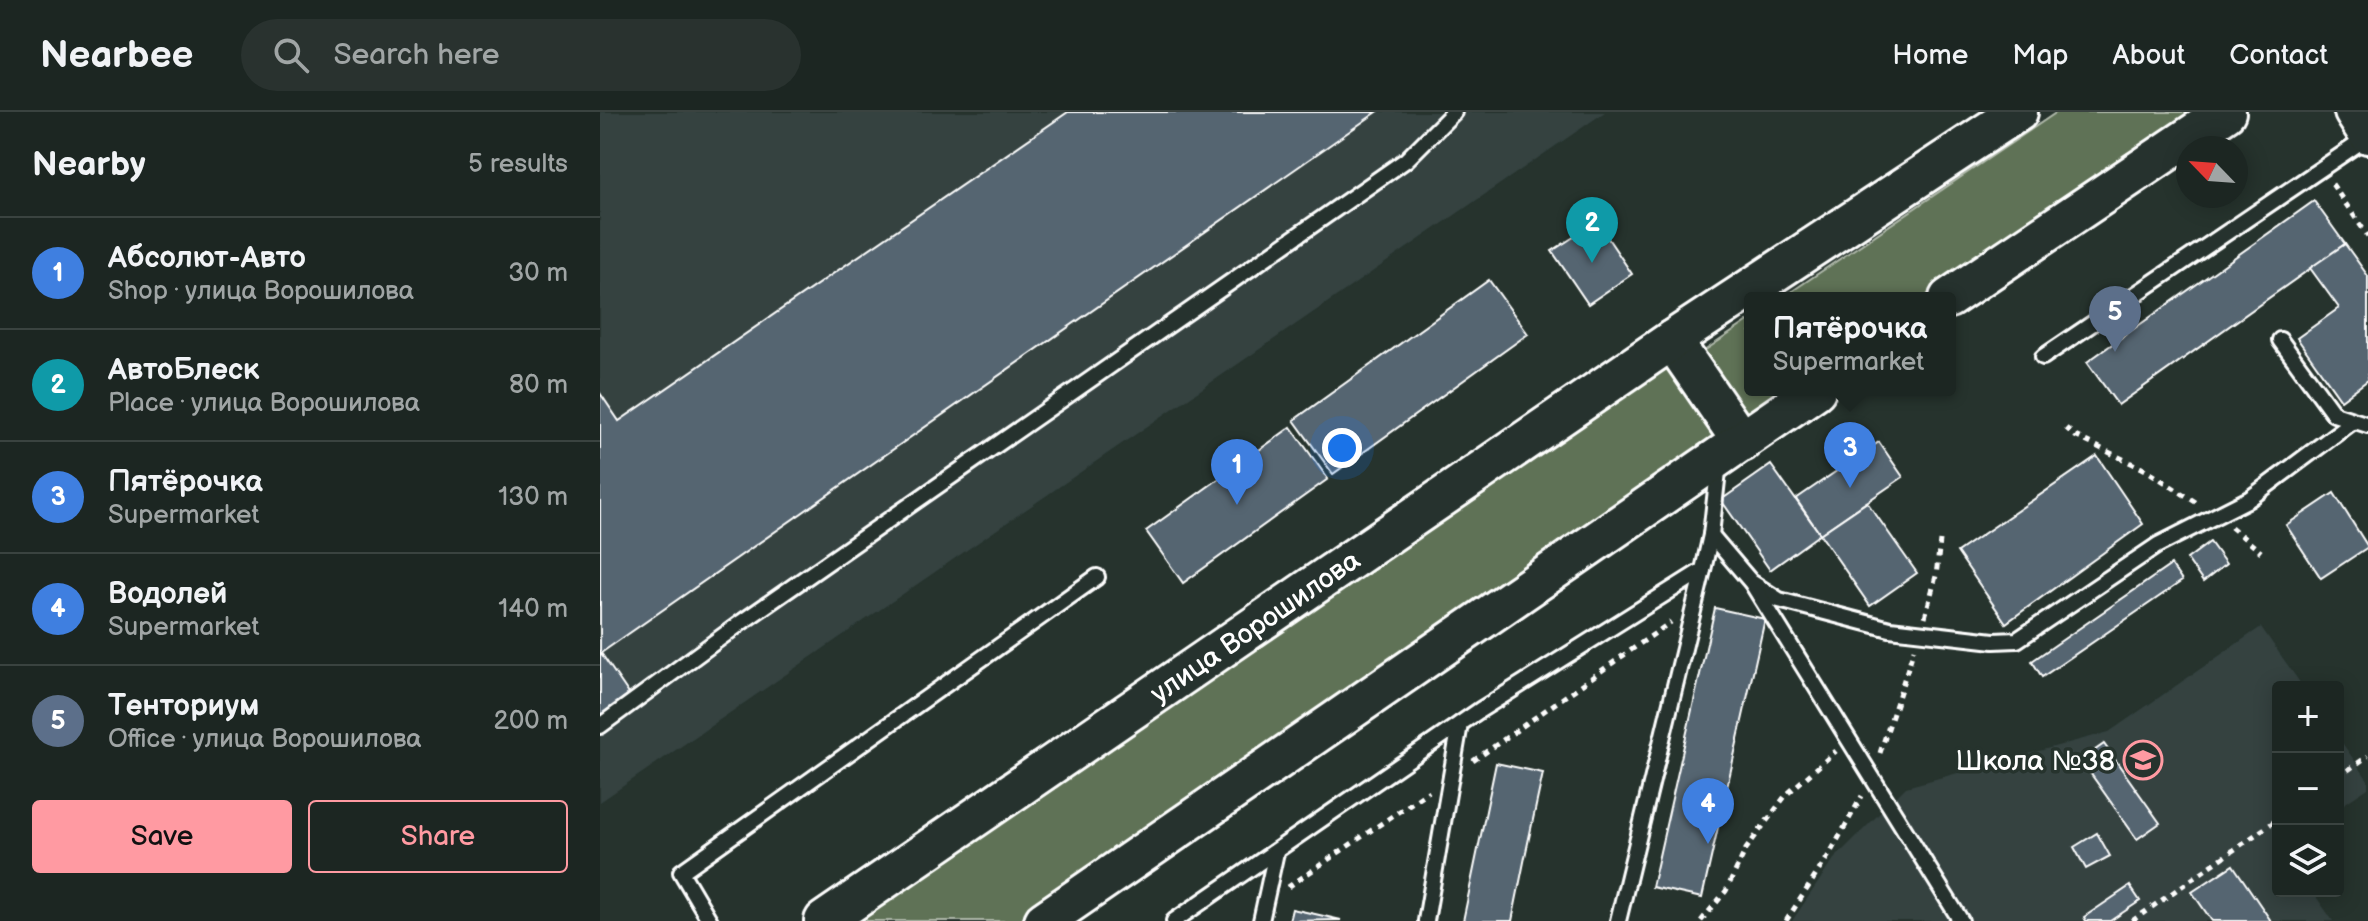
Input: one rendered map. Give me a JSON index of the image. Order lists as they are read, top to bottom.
{
  "streets": {
    "main road": ["улица Ворошилова"]
  },
  "places": {
    "school or university": ["Школа №38"]
  },
  "north": "top left",
  "page": {
    "header": "Nearbee",
    "search": "Search here",
    "nav": [
      "Home",
      "Map",
      "About",
      "Contact"
    ],
    "heading": ["Nearby", "5 results"],
    "pins": [
      "2",
      "5",
      "3",
      "1",
      "4"
    ],
    "list": [
      {
        "mark": "1",
        "name": "Абсолют-Авто",
        "note": "Shop · улица Ворошилова",
        "value": "30 m"
      },
      {
        "mark": "2",
        "name": "АвтоБлеск",
        "note": "Place · улица Ворошилова",
        "value": "80 m"
      },
      {
        "mark": "3",
        "name": "Пятёрочка",
        "note": "Supermarket",
        "value": "130 m"
      },
      {
        "mark": "4",
        "name": "Водолей",
        "note": "Supermarket",
        "value": "140 m"
      },
      {
        "mark": "5",
        "name": "Тенториум",
        "note": "Office · улица Ворошилова",
        "value": "200 m"
      }
    ],
    "popup": ["Пятёрочка", "Supermarket"],
    "map_buttons": ["+", "−"],
    "buttons": ["Save", "Share"]
  }
}
